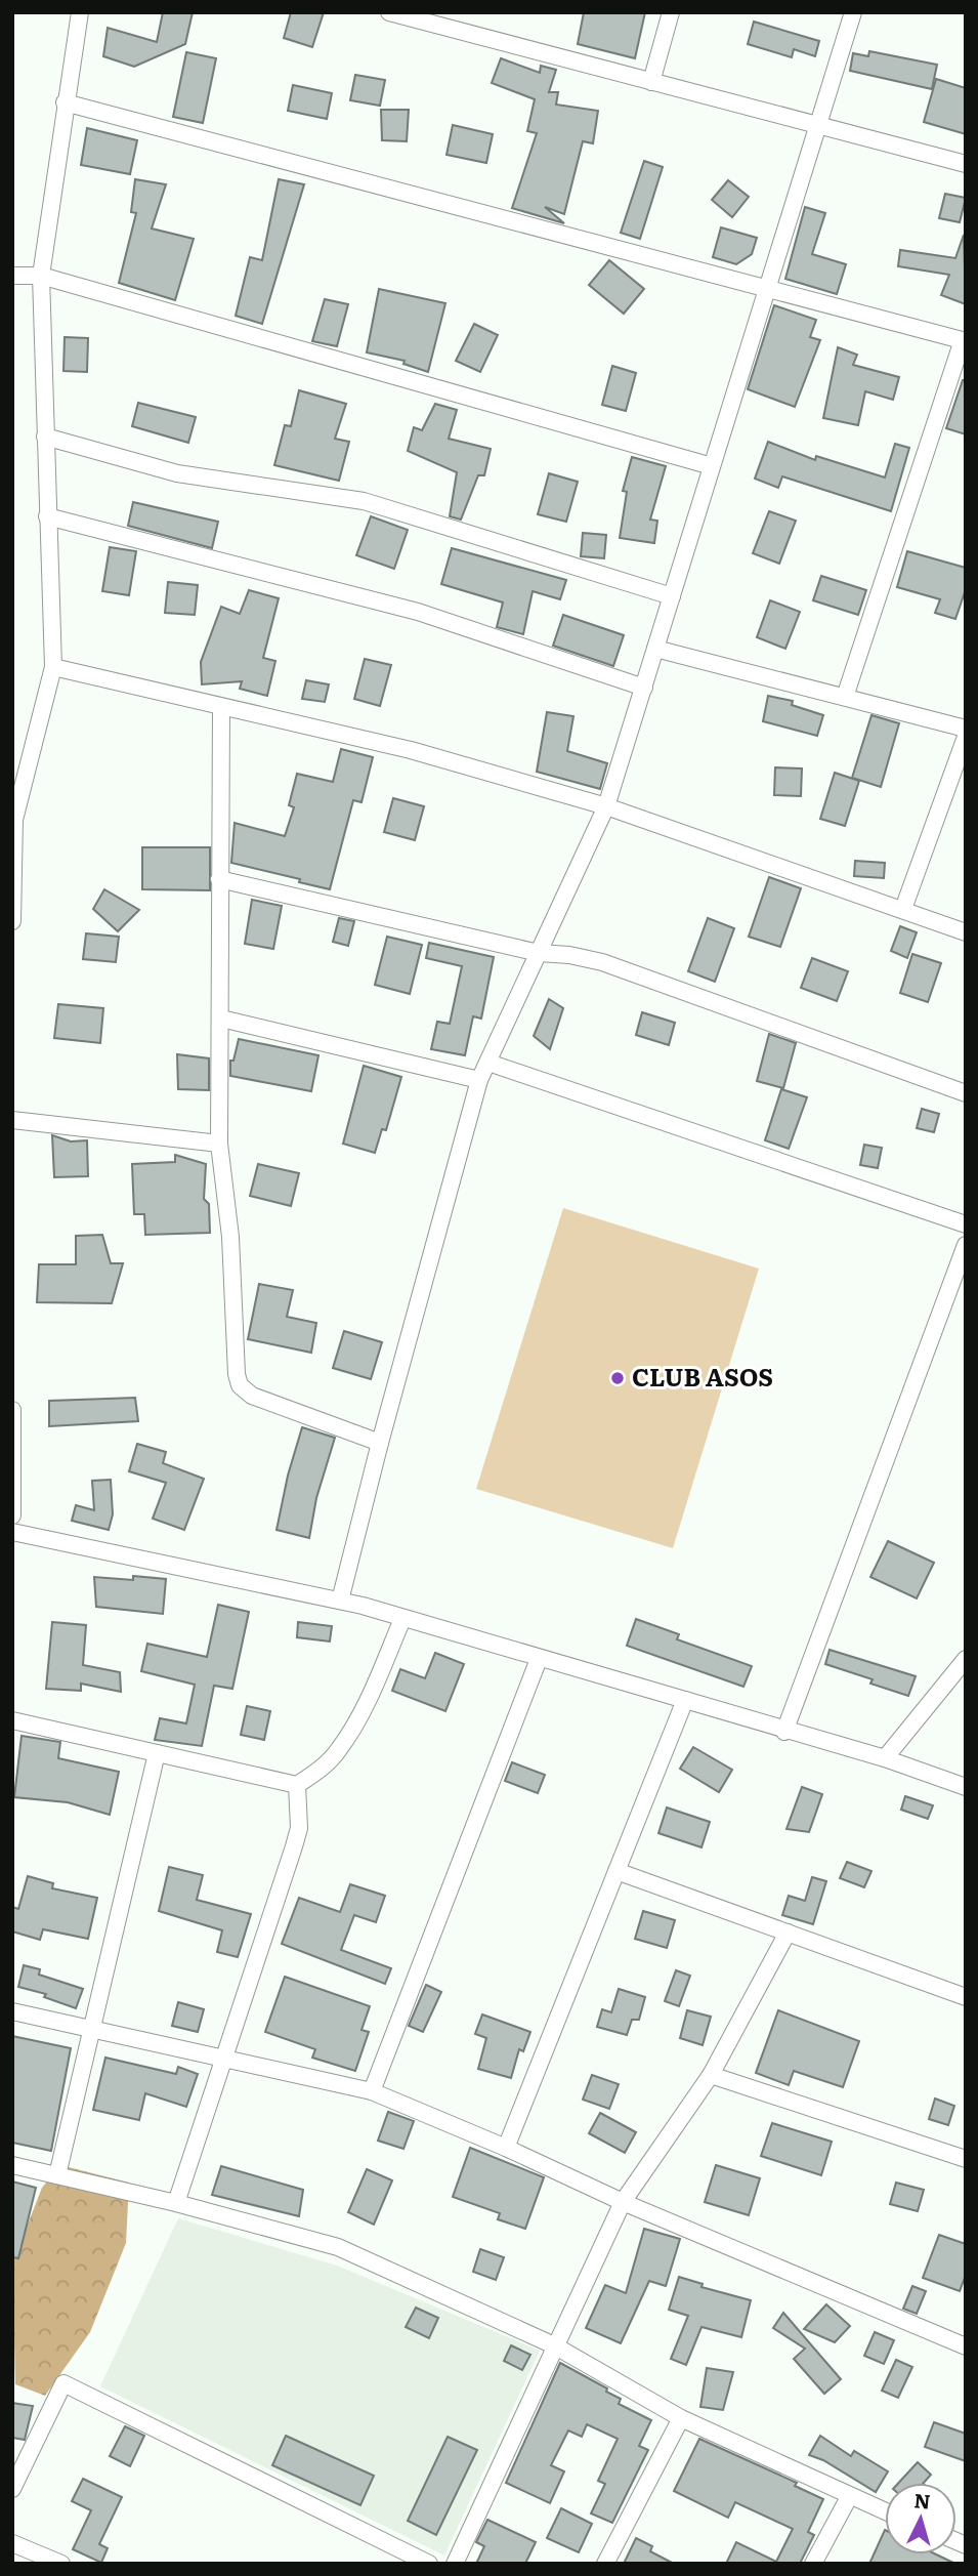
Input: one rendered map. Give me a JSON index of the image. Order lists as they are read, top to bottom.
{
  "places": ["CLUB ASOS"],
  "north": "top"
}
